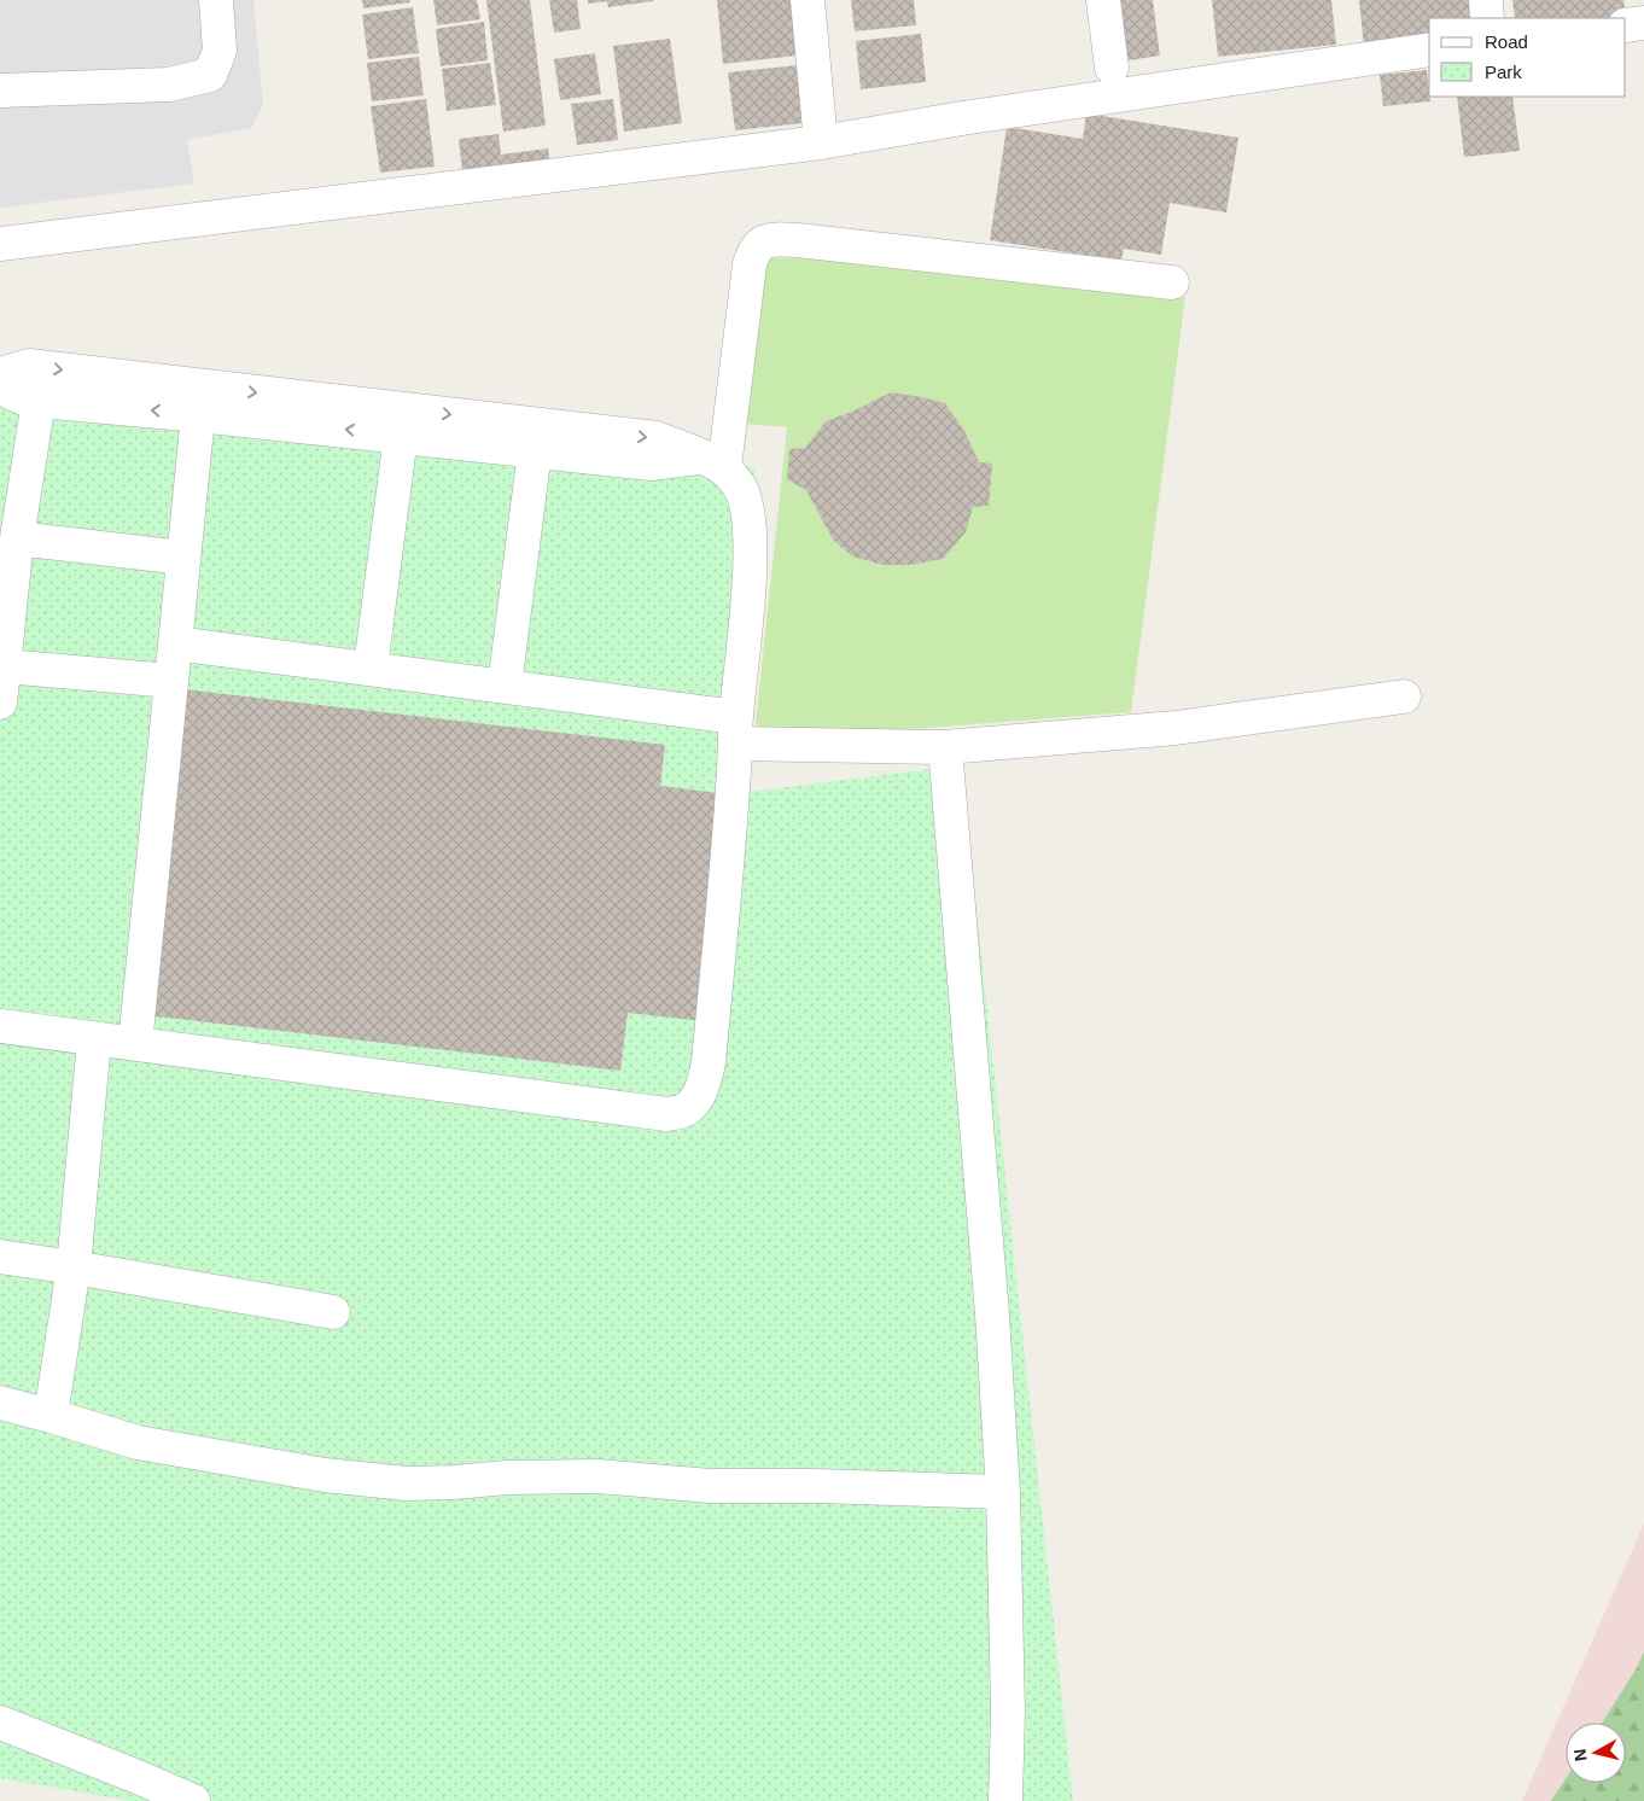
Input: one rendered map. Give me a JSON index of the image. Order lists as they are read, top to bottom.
{
  "legend": ["Road", "Park"],
  "north": "left"
}
